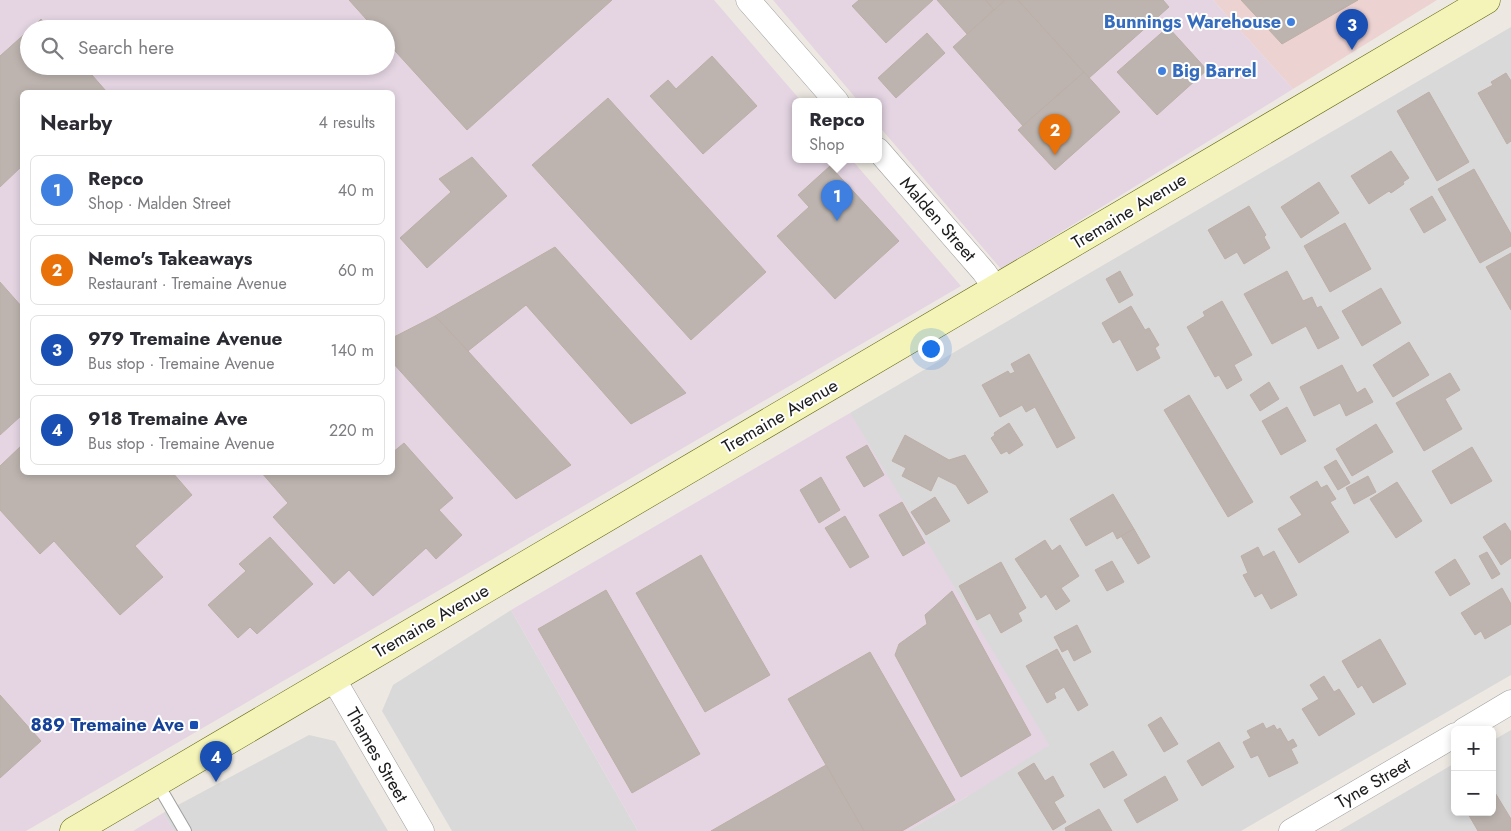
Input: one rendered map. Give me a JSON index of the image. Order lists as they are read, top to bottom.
{
  "streets": {
    "main road": ["Tremaine Avenue"],
    "street": ["Malden Street", "Thames Street", "Tyne Street"]
  },
  "crossings": [
    ["Tremaine Avenue", "Malden Street"],
    ["Tremaine Avenue", "Thames Street"]
  ],
  "places": {
    "other": ["Bunnings Warehouse", "Big Barrel"],
    "transit": ["889 Tremaine Ave"]
  },
  "page": {
    "pins": [
      "3",
      "2",
      "1",
      "4"
    ],
    "search": "Search here",
    "heading": ["Nearby", "4 results"],
    "popup": ["Repco", "Shop"],
    "list": [
      {
        "mark": "1",
        "name": "Repco",
        "note": "Shop · Malden Street",
        "value": "40 m"
      },
      {
        "mark": "2",
        "name": "Nemo's Takeaways",
        "note": "Restaurant · Tremaine Avenue",
        "value": "60 m"
      },
      {
        "mark": "3",
        "name": "979 Tremaine Avenue",
        "note": "Bus stop · Tremaine Avenue",
        "value": "140 m"
      },
      {
        "mark": "4",
        "name": "918 Tremaine Ave",
        "note": "Bus stop · Tremaine Avenue",
        "value": "220 m"
      }
    ],
    "map_buttons": ["+", "−"]
  }
}
